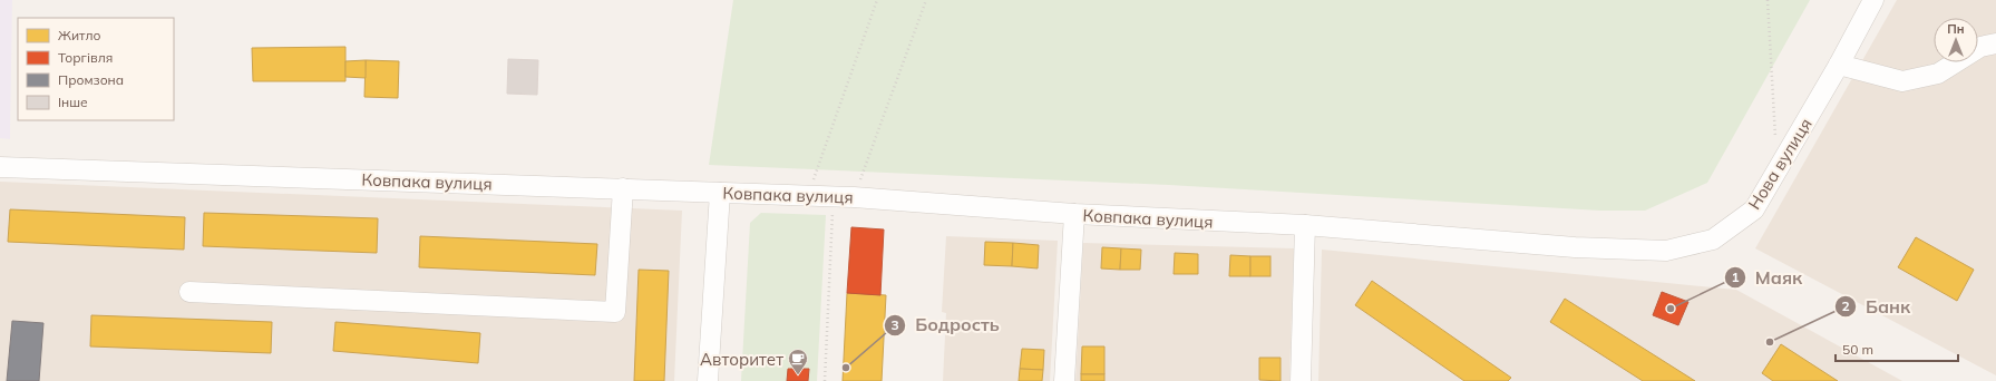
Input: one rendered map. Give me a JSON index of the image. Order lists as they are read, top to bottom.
{
  "streets": {
    "street": ["Нова вулиця", "Ковпака вулиця"]
  },
  "crossings": [
    ["Нова вулиця", "Ковпака вулиця"]
  ],
  "places": {
    "other": ["Маяк", "Банк", "Бодрость"],
    "cafe": ["Авторитет"]
  },
  "legend": [
    "Житло",
    "Торгівля",
    "Промзона",
    "Інше"
  ],
  "scale_bar": "50 m",
  "north": "top"
}
